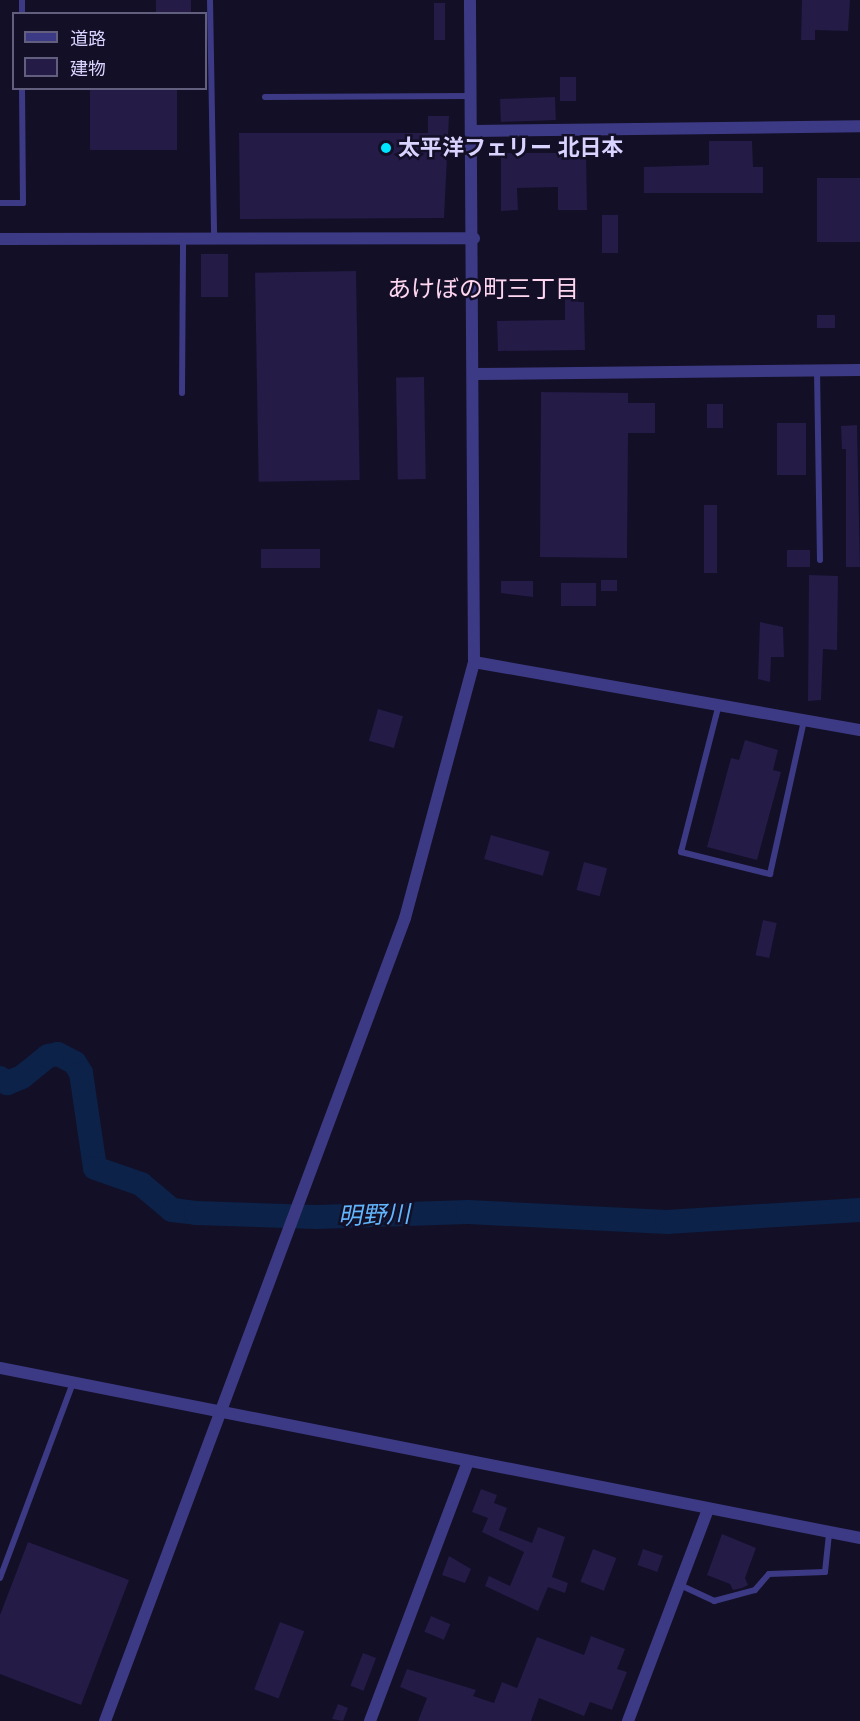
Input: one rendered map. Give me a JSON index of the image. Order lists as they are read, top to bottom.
{
  "districts": ["あけぼの町三丁目"],
  "water": ["明野川"],
  "places": ["太平洋フェリー 北日本"],
  "legend": ["道路", "建物"]
}
